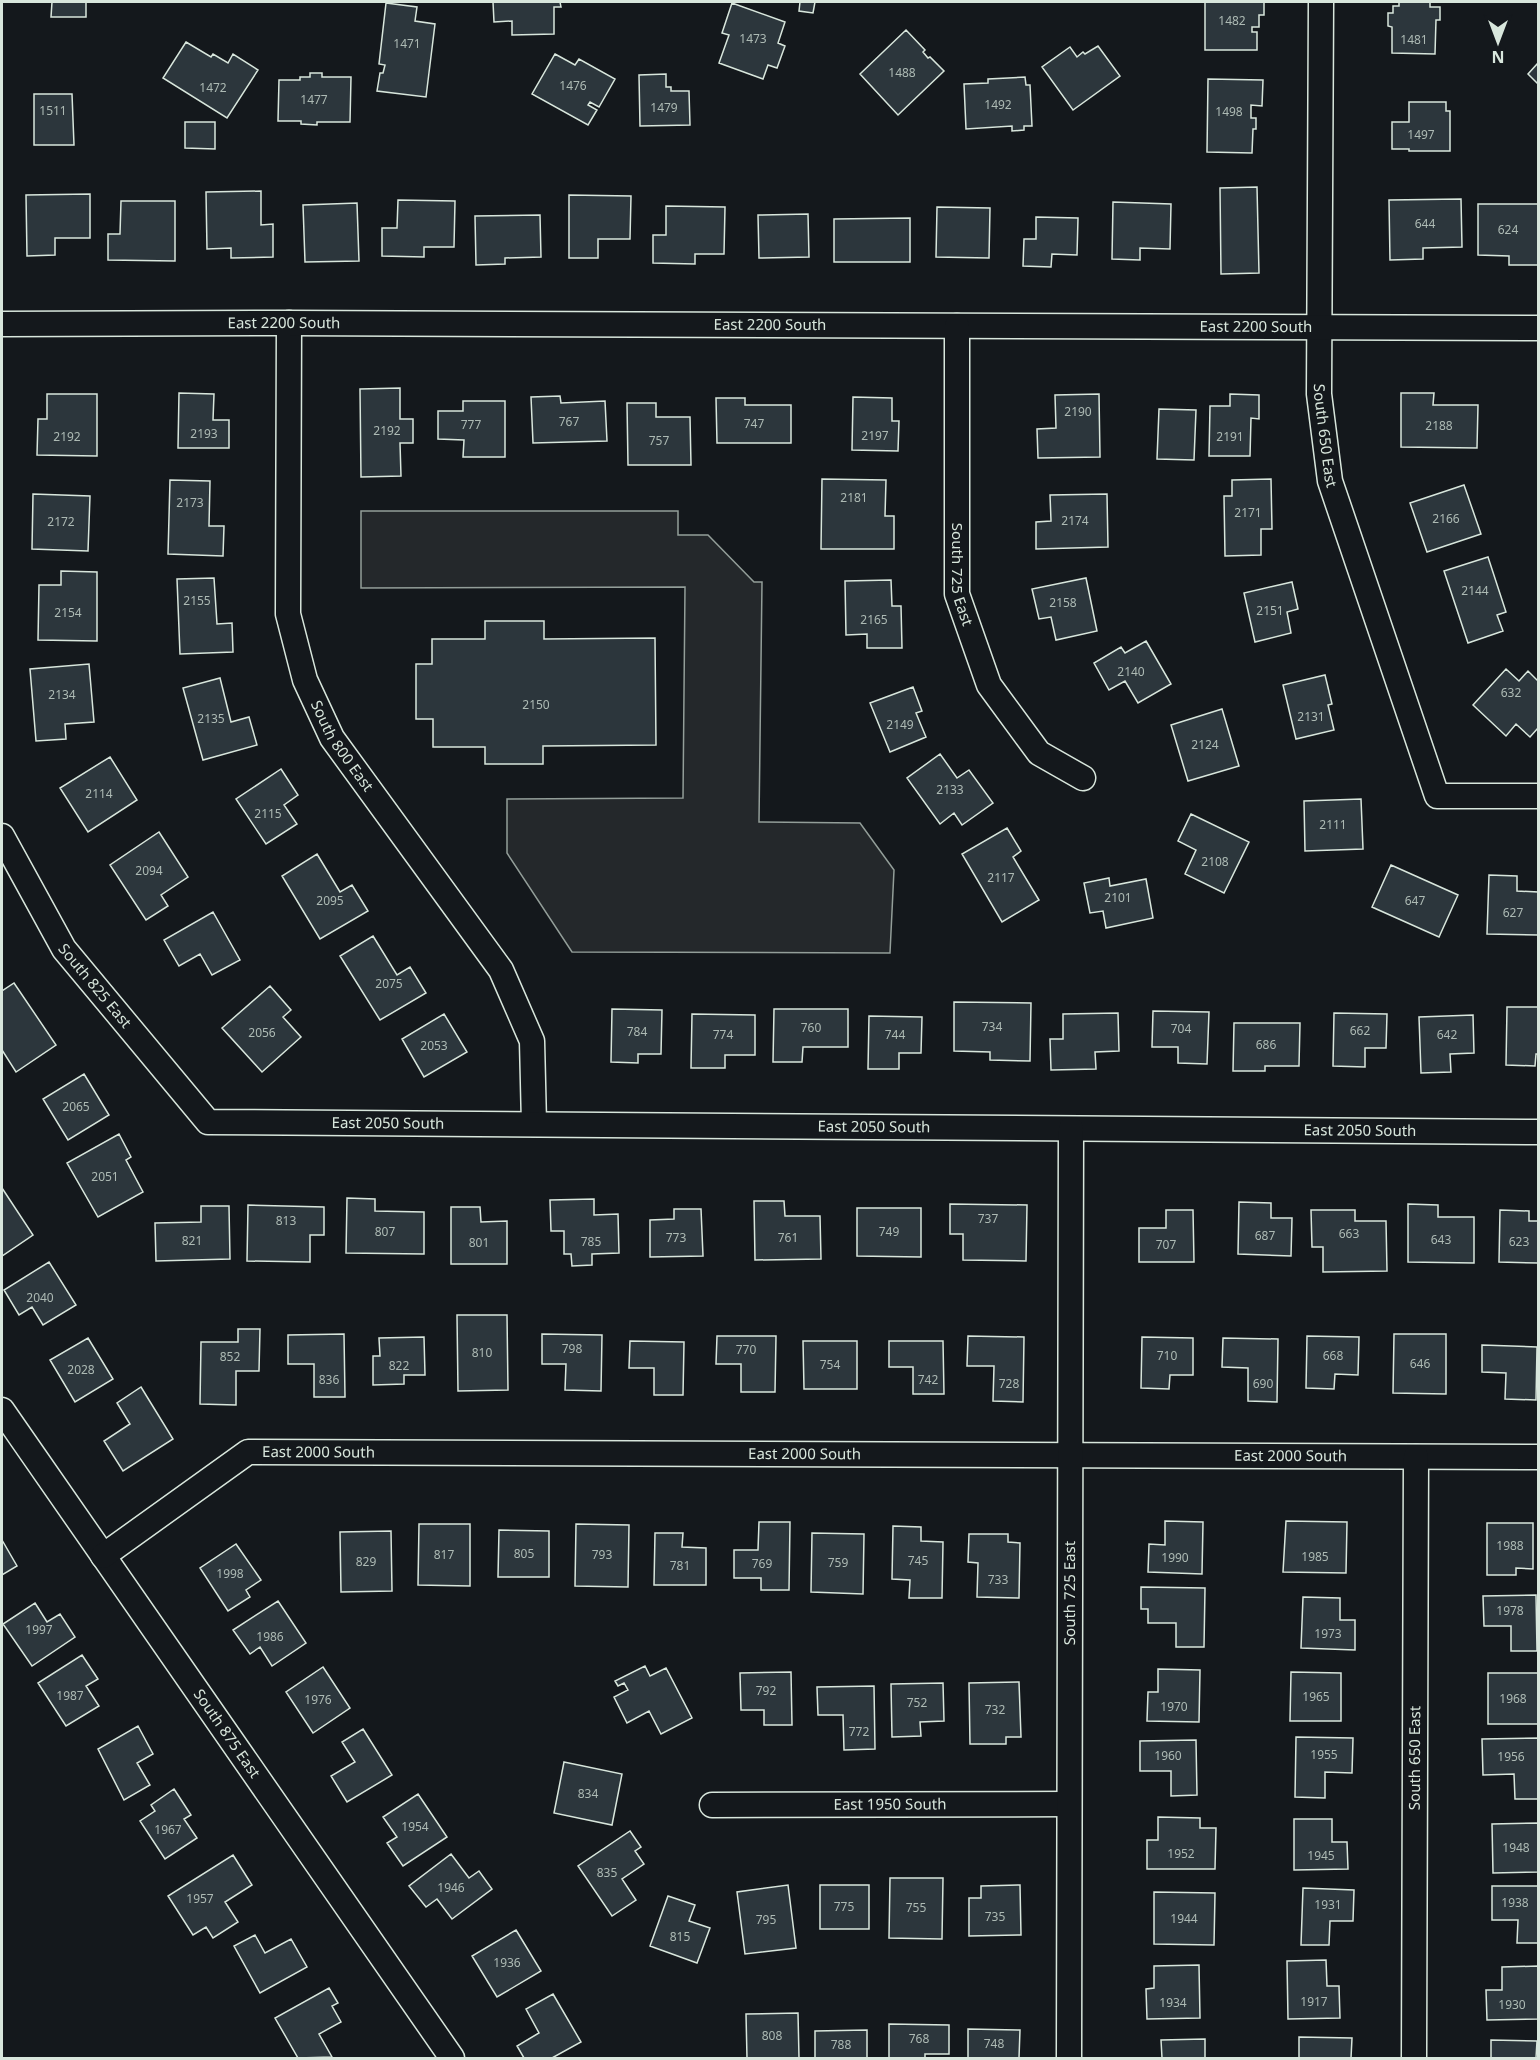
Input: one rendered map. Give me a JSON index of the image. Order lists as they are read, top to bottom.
{
  "streets": {
    "street": [
      "East 2200 South",
      "South 650 East",
      "South 725 East",
      "South 800 East",
      "South 825 East",
      "East 2050 South",
      "East 2000 South",
      "South 875 East",
      "East 1950 South"
    ]
  },
  "crossings": [
    ["East 2200 South", "South 650 East"],
    ["East 2200 South", "South 725 East"],
    ["East 2200 South", "South 800 East"],
    ["South 650 East", "East 2000 South"],
    ["South 725 East", "East 2050 South"],
    ["South 725 East", "East 2000 South"],
    ["South 725 East", "East 1950 South"],
    ["South 800 East", "East 2050 South"],
    ["South 825 East", "East 2050 South"],
    ["East 2000 South", "South 875 East"]
  ],
  "house_numbers": [
    "1482",
    "1473",
    "1481",
    "1471",
    "1488",
    "1476",
    "1472",
    "1477",
    "1492",
    "1479",
    "1511",
    "1498",
    "1497",
    "644",
    "624",
    "2190",
    "767",
    "747",
    "777",
    "2188",
    "2192",
    "2193",
    "2197",
    "2192",
    "2191",
    "757",
    "2181",
    "2173",
    "2171",
    "2166",
    "2174",
    "2172",
    "2144",
    "2155",
    "2158",
    "2151",
    "2154",
    "2165",
    "2140",
    "632",
    "2134",
    "2150",
    "2131",
    "2135",
    "2149",
    "2124",
    "2133",
    "2114",
    "2115",
    "2111",
    "2108",
    "2094",
    "2117",
    "2101",
    "2095",
    "647",
    "627",
    "2075",
    "734",
    "760",
    "704",
    "662",
    "784",
    "2056",
    "774",
    "744",
    "642",
    "686",
    "2053",
    "2065",
    "2051",
    "737",
    "813",
    "807",
    "749",
    "663",
    "687",
    "773",
    "761",
    "643",
    "821",
    "785",
    "623",
    "801",
    "707",
    "2040",
    "798",
    "770",
    "810",
    "710",
    "668",
    "852",
    "646",
    "754",
    "822",
    "2028",
    "836",
    "742",
    "728",
    "690",
    "1988",
    "805",
    "817",
    "793",
    "1985",
    "1990",
    "745",
    "829",
    "759",
    "769",
    "781",
    "1998",
    "733",
    "1978",
    "1997",
    "1973",
    "1986",
    "792",
    "1987",
    "1965",
    "1968",
    "1976",
    "752",
    "1970",
    "732",
    "772",
    "1955",
    "1960",
    "1956",
    "834",
    "1954",
    "1967",
    "1948",
    "1952",
    "1945",
    "835",
    "1946",
    "1957",
    "1938",
    "1931",
    "775",
    "755",
    "735",
    "1944",
    "795",
    "815",
    "1936",
    "1917",
    "1934",
    "1930",
    "808",
    "768",
    "748",
    "788"
  ],
  "north": "bottom"
}
